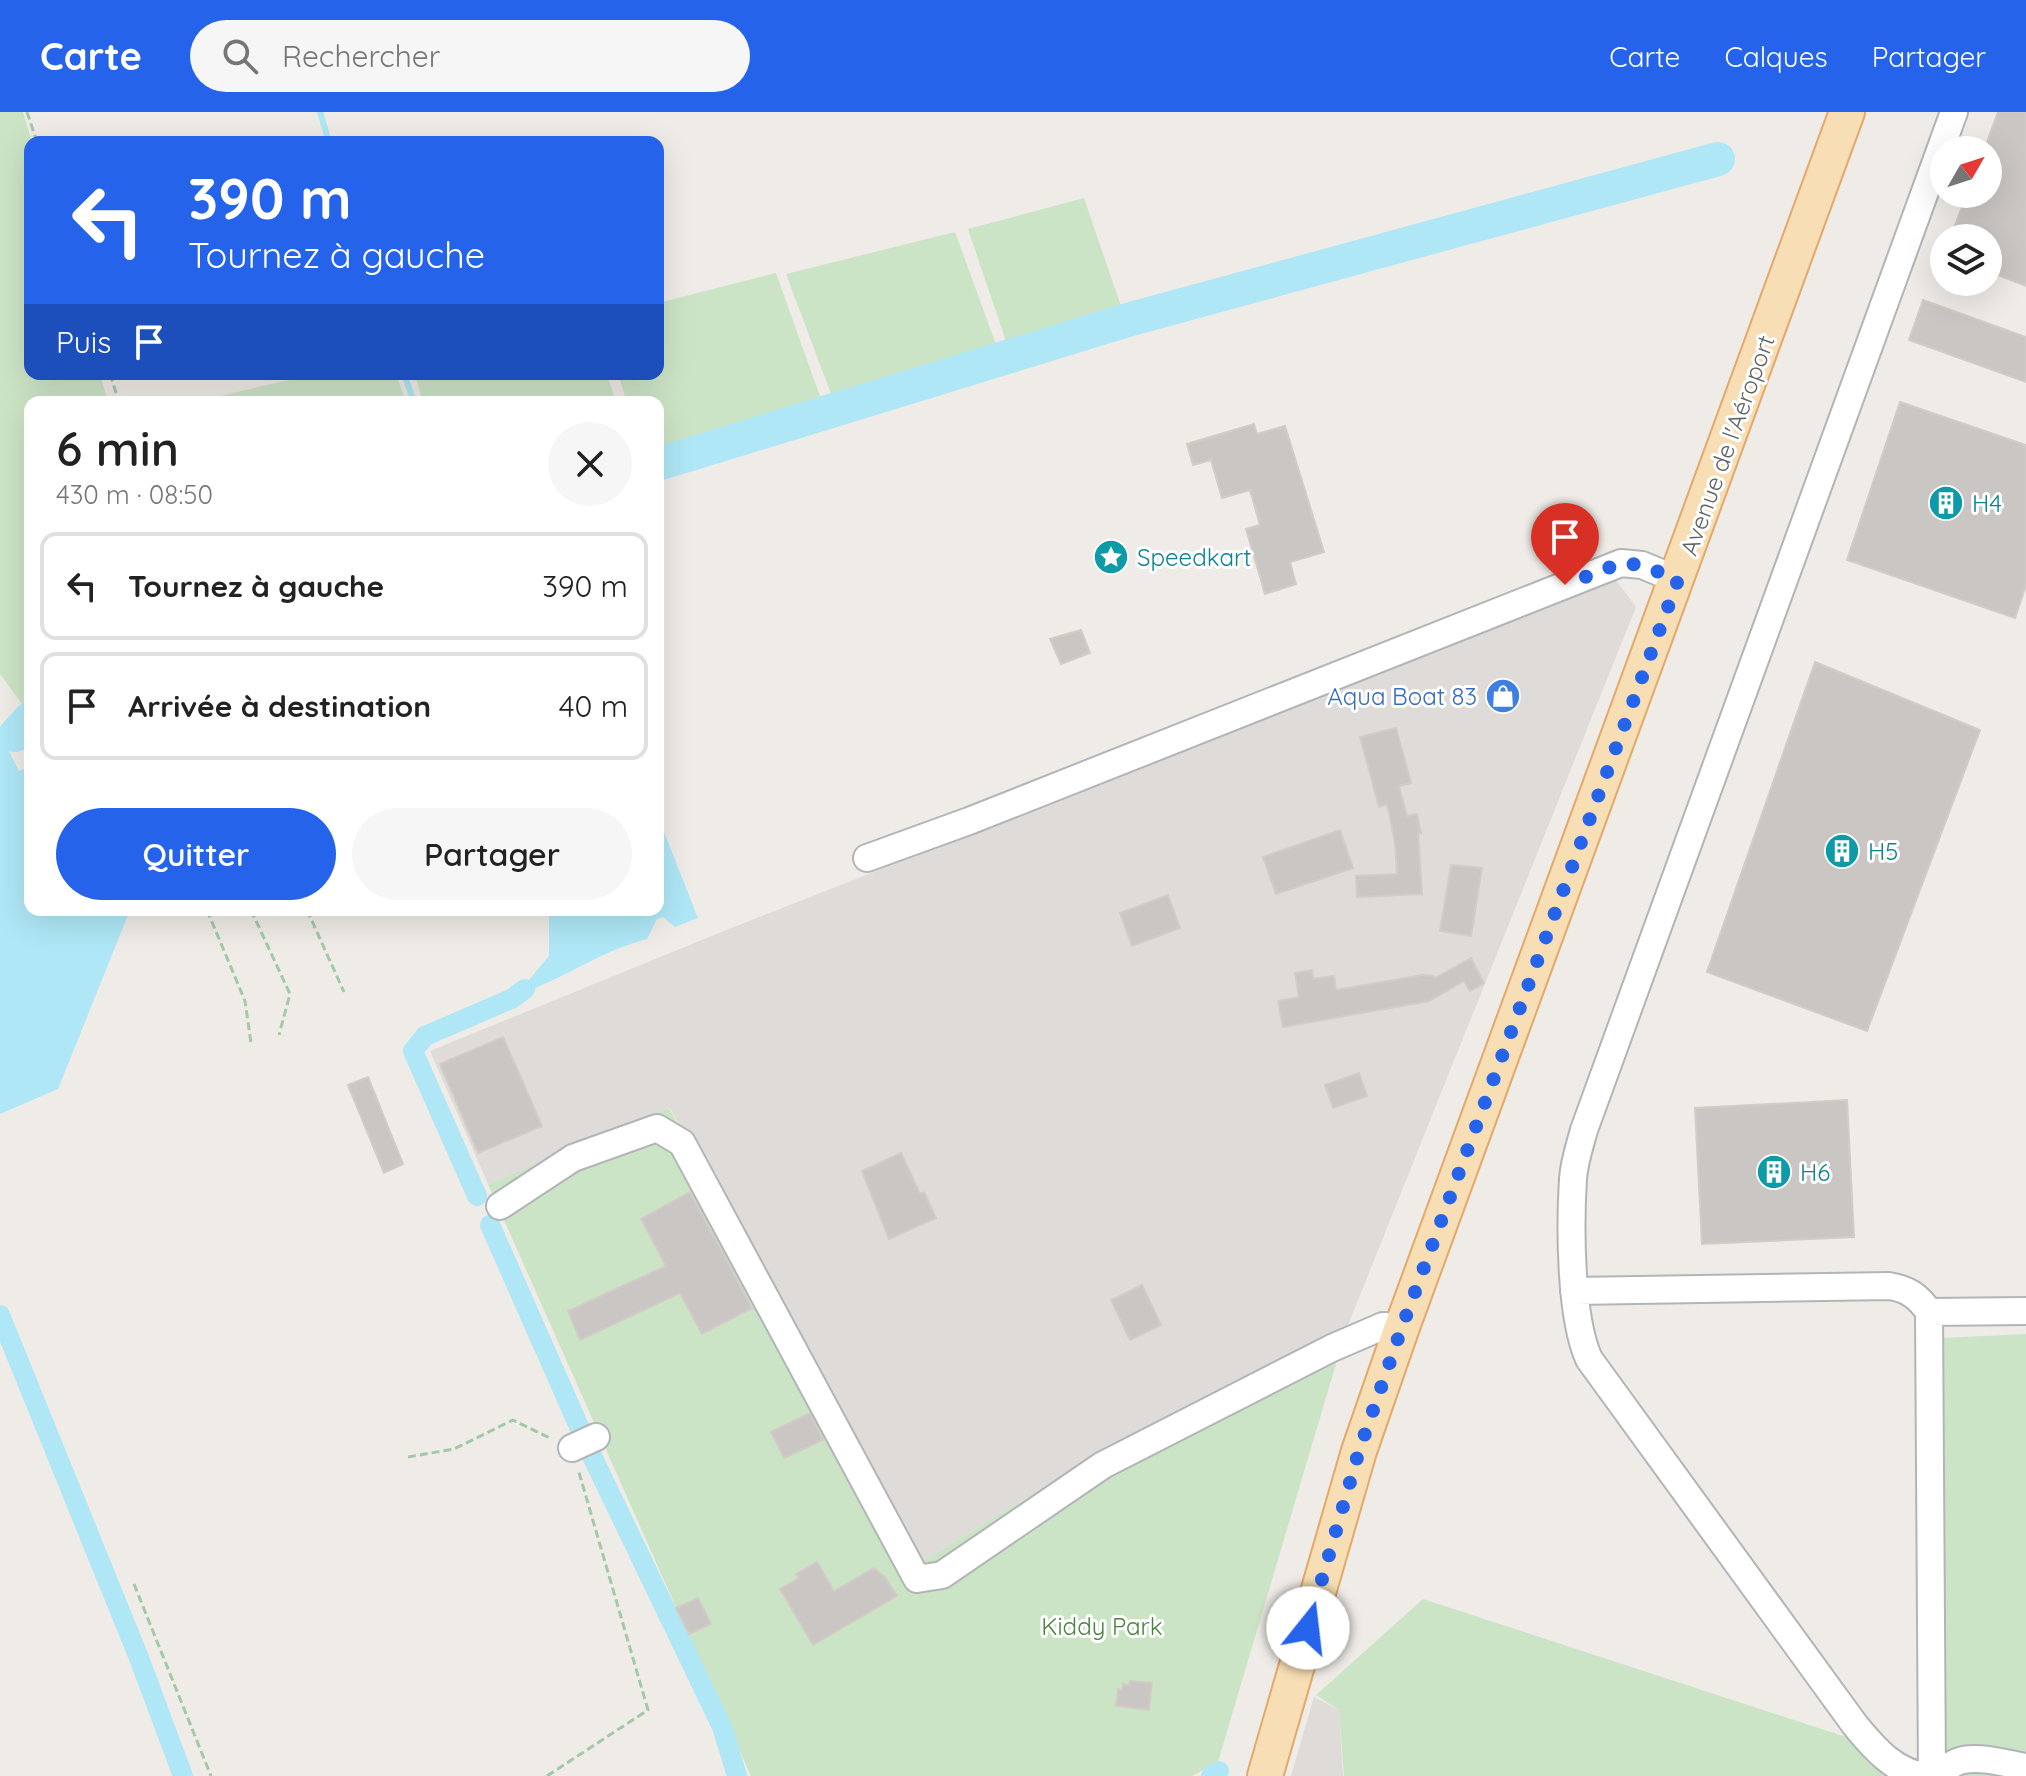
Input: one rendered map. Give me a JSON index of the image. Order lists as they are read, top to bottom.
{
  "streets": {
    "main road": ["Avenue de l'Aéroport"]
  },
  "parks": ["Kiddy Park"],
  "places": {
    "building": ["H4", "H5", "H6"],
    "place": ["Speedkart"],
    "shop": ["Aqua Boat 83"]
  },
  "north": "top right",
  "page": {
    "header": "Carte",
    "search": "Rechercher",
    "nav": ["Carte", "Calques", "Partager"],
    "turn": ["390 m", "Tournez à gauche"],
    "then": "Puis",
    "heading": ["6 min", "430 m · 08:50"],
    "list": [
      {
        "name": "Tournez à gauche",
        "value": "390 m"
      },
      {
        "name": "Arrivée à destination",
        "value": "40 m"
      }
    ],
    "buttons": ["Quitter", "Partager"]
  }
}
